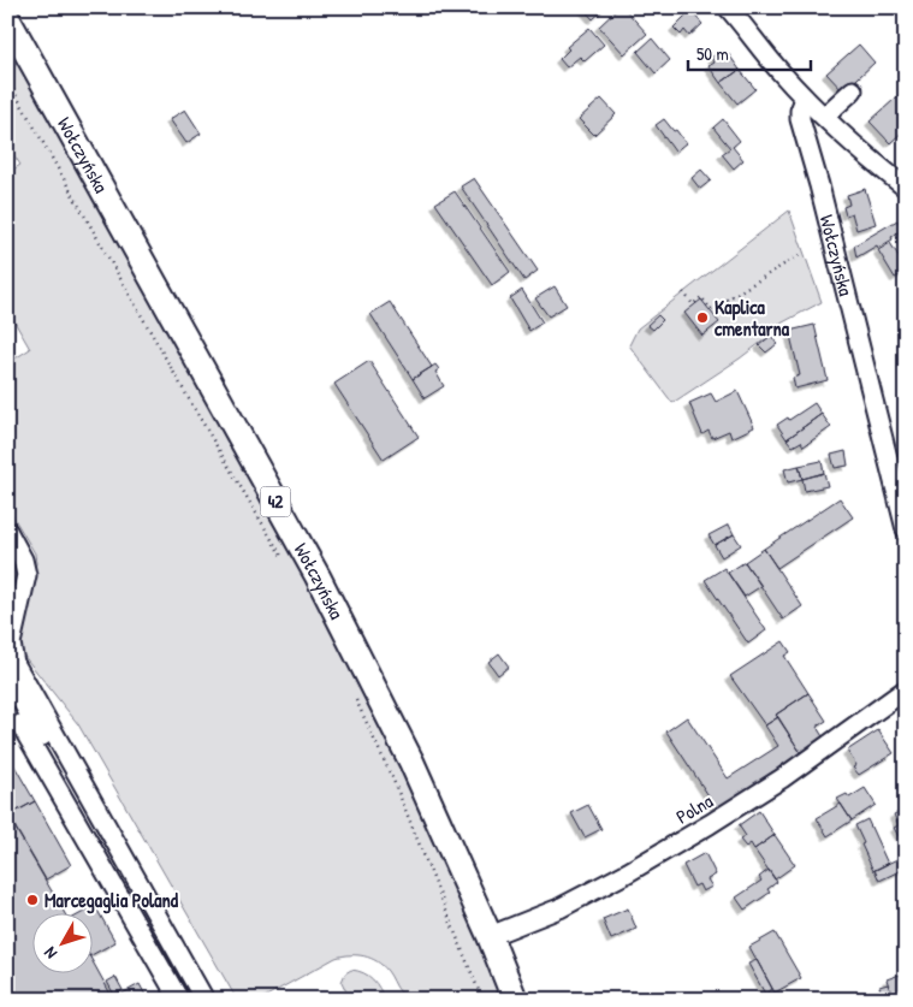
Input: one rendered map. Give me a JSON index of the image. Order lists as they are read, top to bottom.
{
  "streets": {
    "main road": ["Wołczyńska", "42"],
    "street": ["Polna"]
  },
  "crossings": [
    ["Wołczyńska", "Polna"]
  ],
  "places": ["Kaplica cmentarna", "Marcegaglia Poland"],
  "scale_bar": "50 m",
  "north": "bottom left"
}
